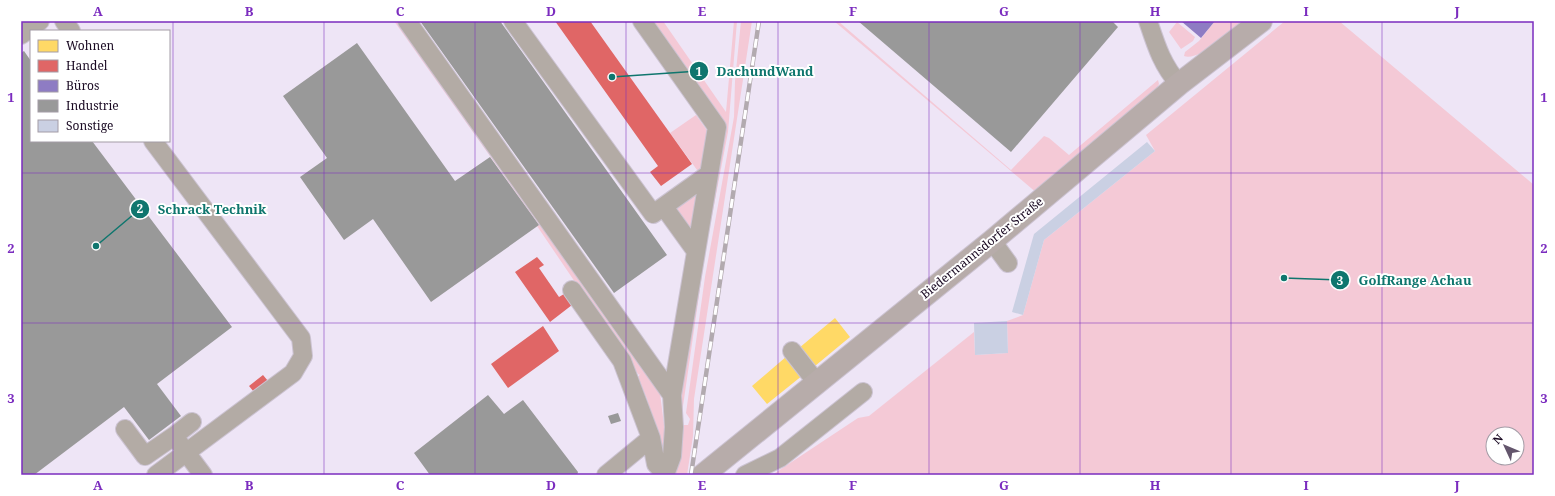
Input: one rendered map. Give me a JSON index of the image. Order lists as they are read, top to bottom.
{
  "streets": {
    "main road": ["Biedermannsdorfer Straße"]
  },
  "places": ["DachundWand", "Schrack Technik", "GolfRange Achau"],
  "legend": [
    "Wohnen",
    "Handel",
    "Büros",
    "Industrie",
    "Sonstige"
  ],
  "north": "top left",
  "grid": {
    "columns": [
      "A",
      "B",
      "C",
      "D",
      "E",
      "F",
      "G",
      "H",
      "I",
      "J"
    ],
    "rows": ["1", "2", "3"]
  }
}
